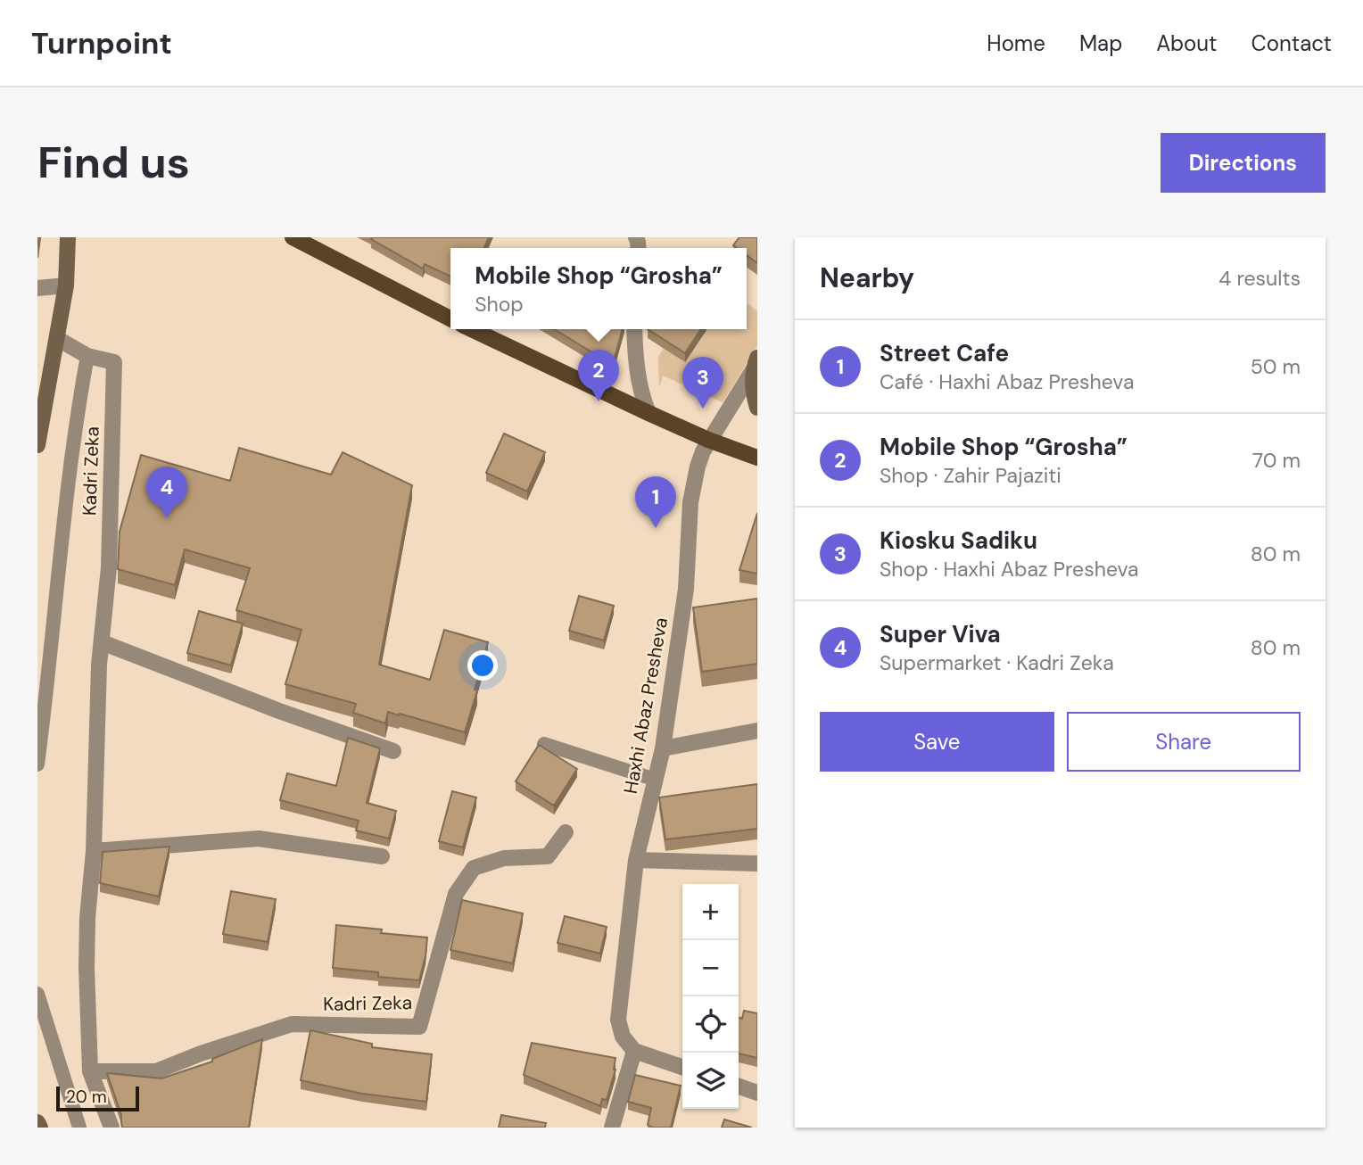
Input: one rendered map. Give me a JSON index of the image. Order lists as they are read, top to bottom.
{
  "streets": {
    "street": ["Kadri Zeka", "Haxhi Abaz Presheva"]
  },
  "scale_bar": "20 m",
  "page": {
    "header": "Turnpoint",
    "nav": [
      "Home",
      "Map",
      "About",
      "Contact"
    ],
    "buttons": [
      "Directions",
      ["Save", "Share"]
    ],
    "title": "Find us",
    "heading": ["Nearby", "4 results"],
    "popup": ["Mobile Shop “Grosha”", "Shop"],
    "list": [
      {
        "mark": "1",
        "name": "Street Cafe",
        "note": "Café · Haxhi Abaz Presheva",
        "value": "50 m"
      },
      {
        "mark": "2",
        "name": "Mobile Shop “Grosha”",
        "note": "Shop · Zahir Pajaziti",
        "value": "70 m"
      },
      {
        "mark": "3",
        "name": "Kiosku Sadiku",
        "note": "Shop · Haxhi Abaz Presheva",
        "value": "80 m"
      },
      {
        "mark": "4",
        "name": "Super Viva",
        "note": "Supermarket · Kadri Zeka",
        "value": "80 m"
      }
    ],
    "pins": [
      "2",
      "3",
      "4",
      "1"
    ],
    "map_buttons": ["+", "−"],
    "scale": "20 m"
  }
}
